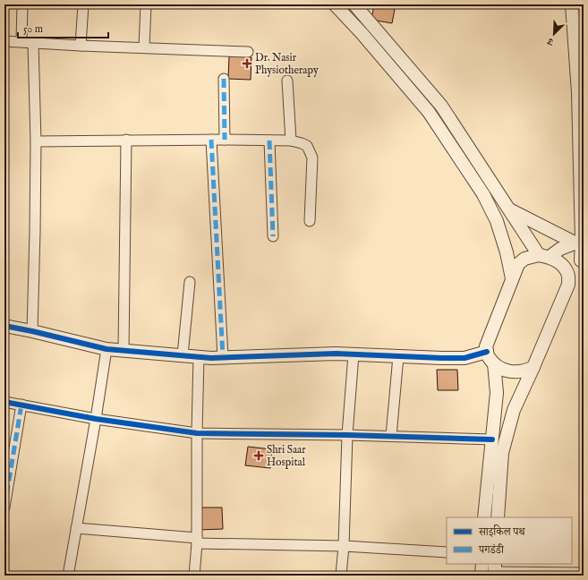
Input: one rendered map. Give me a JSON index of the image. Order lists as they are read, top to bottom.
{
  "places": {
    "health": ["Dr. Nasir Physiotherapy", "Shri Saar Hospital"]
  },
  "legend": ["साइकिल पथ", "पगडंडी"],
  "scale_bar": "50 m",
  "north": "bottom left"
}
